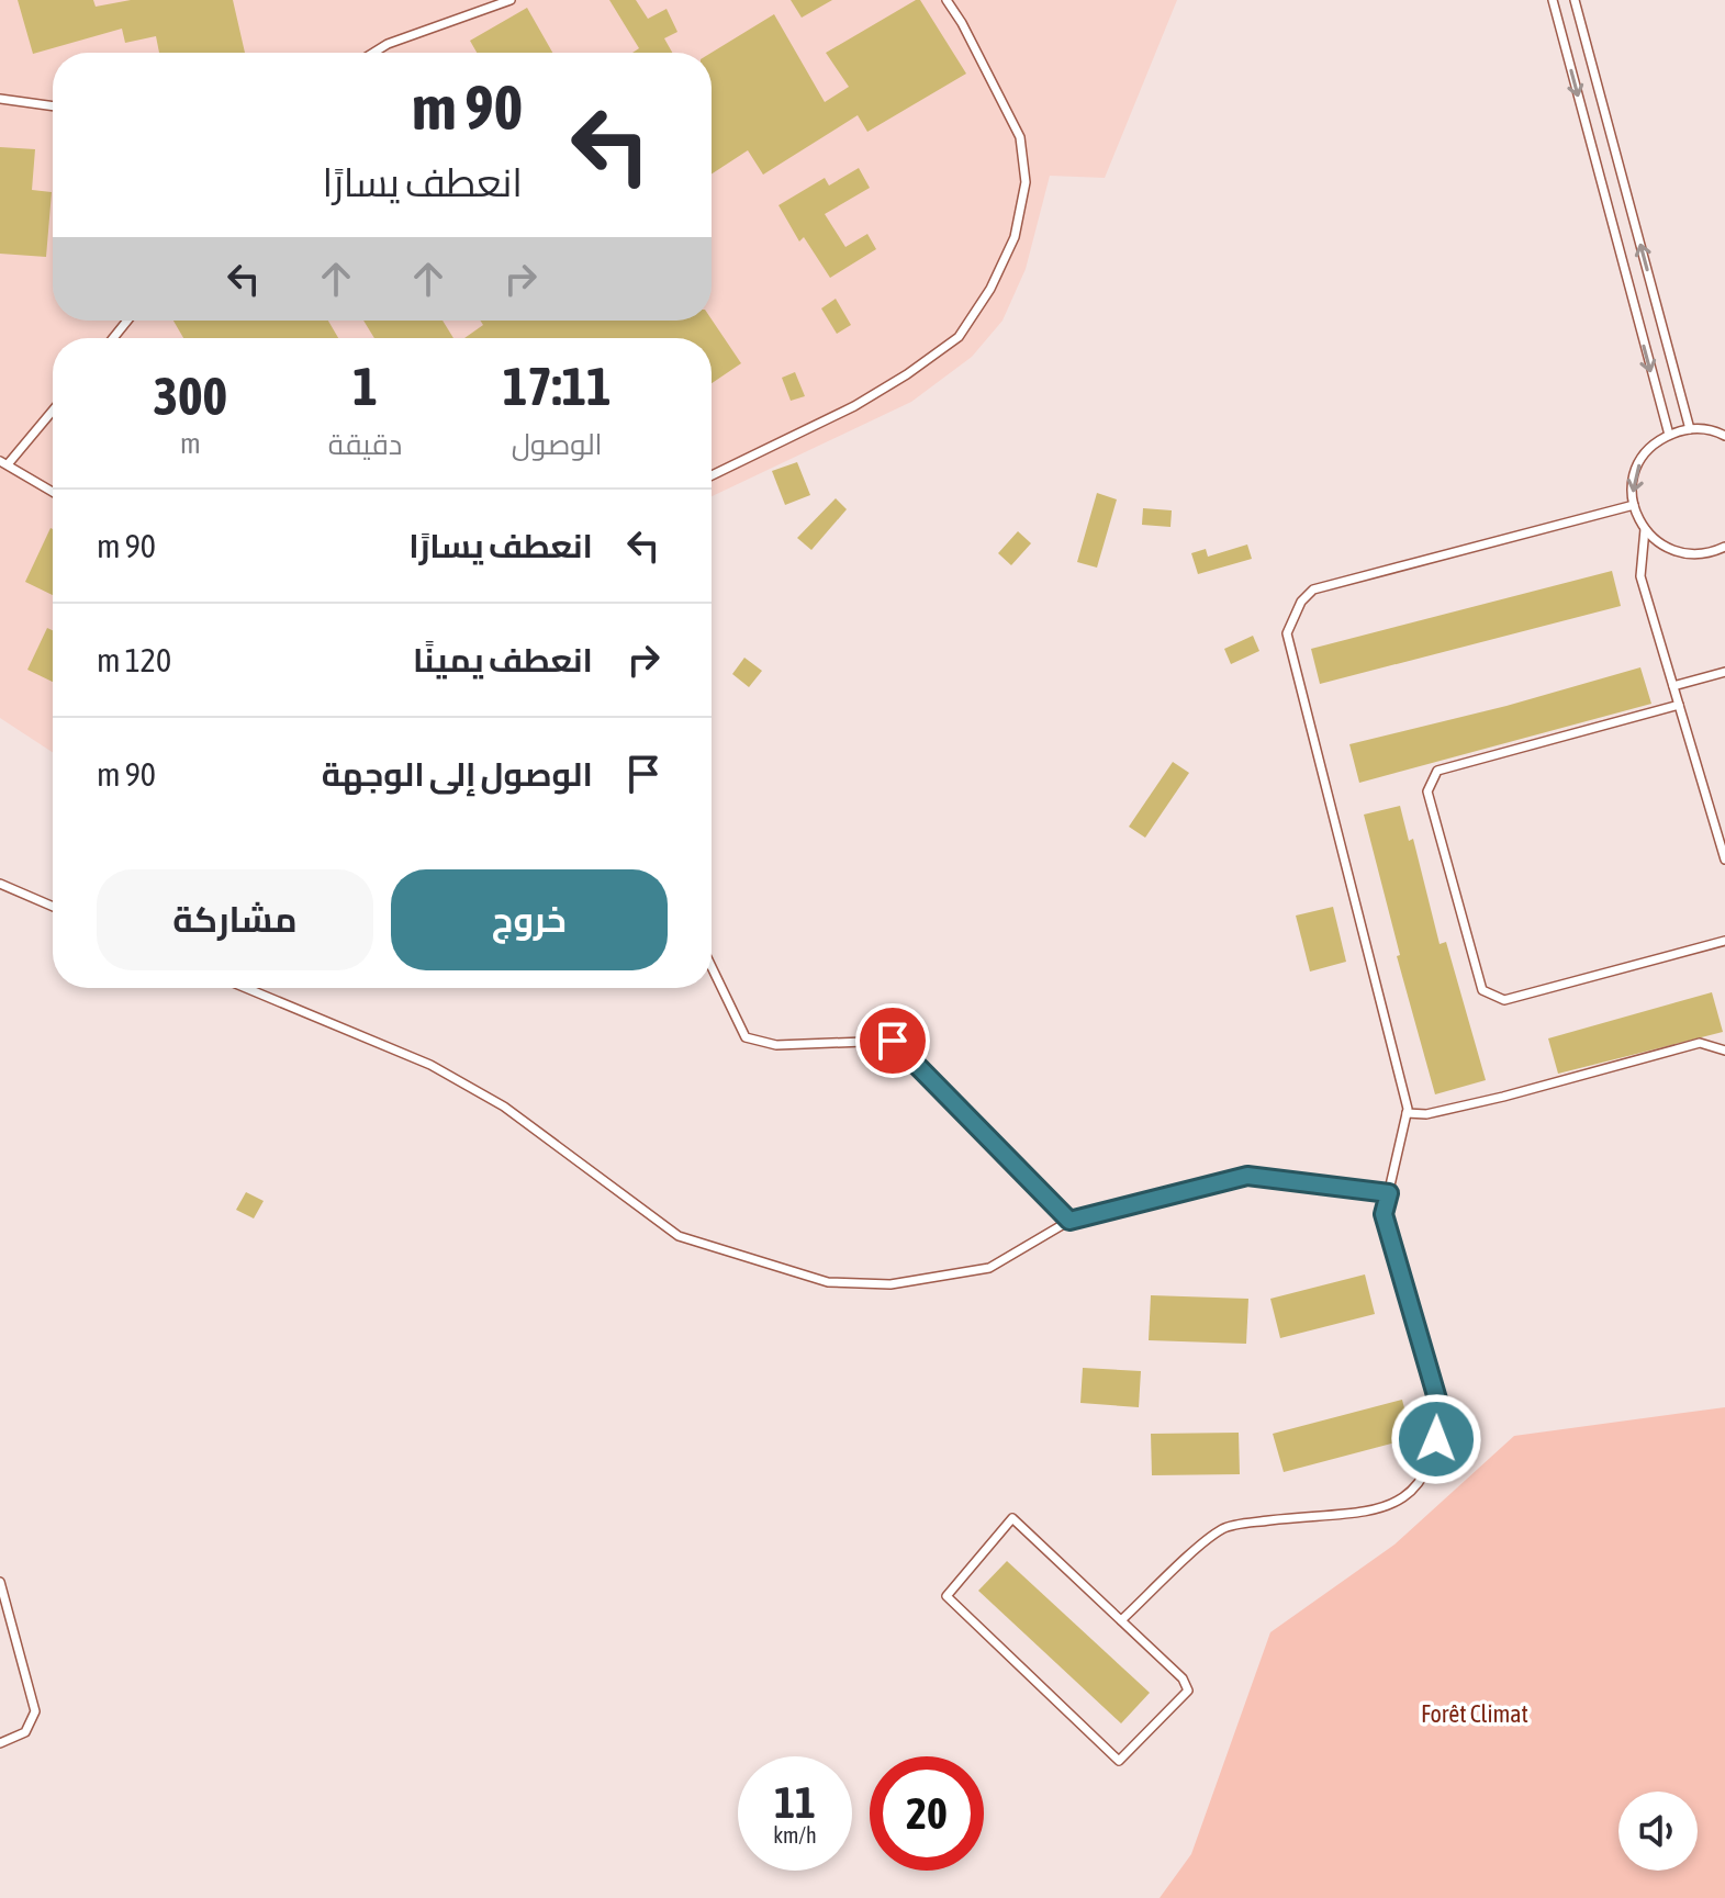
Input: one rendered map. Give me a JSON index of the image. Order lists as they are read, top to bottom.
{
  "parks": ["Forêt Climat"],
  "page": {
    "turn": ["90 m", "انعطف يسارًا"],
    "eta": [
      "17:11",
      "الوصول",
      "1",
      "دقيقة",
      "300",
      "m"
    ],
    "list": [
      {
        "name": "انعطف يسارًا",
        "value": "90 m"
      },
      {
        "name": "انعطف يمينًا",
        "value": "120 m"
      },
      {
        "name": "الوصول إلى الوجهة",
        "value": "90 m"
      }
    ],
    "buttons": ["خروج", "مشاركة"],
    "speed": "11 km/h",
    "limit": "20"
  }
}
